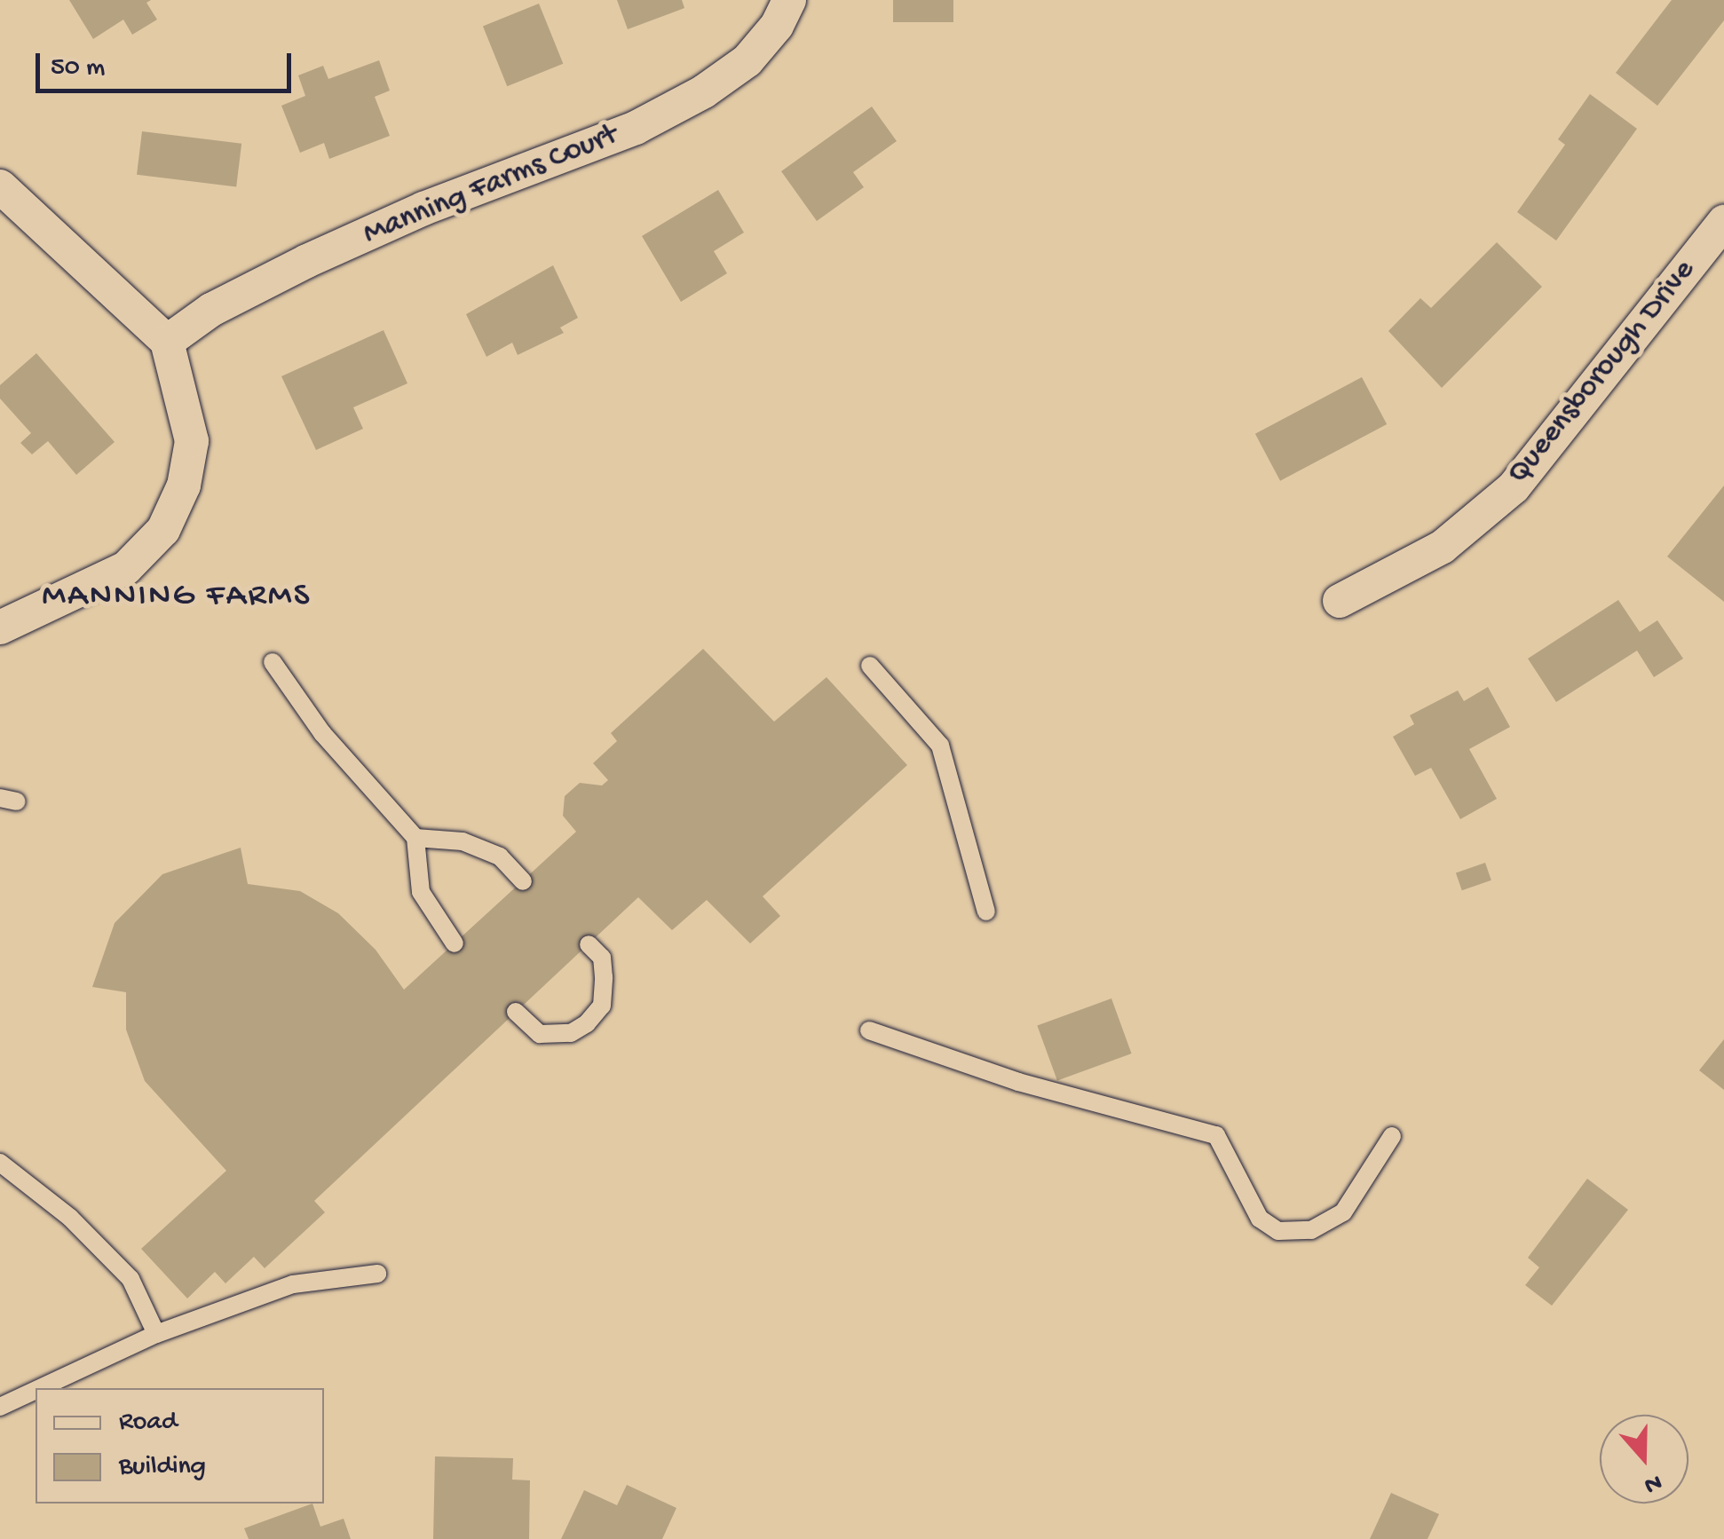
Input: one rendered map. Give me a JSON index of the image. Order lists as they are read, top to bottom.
{
  "streets": {
    "street": ["Manning Farms Court", "Queensborough Drive"]
  },
  "districts": ["MANNING FARMS"],
  "legend": ["Road", "Building"],
  "scale_bar": "50 m",
  "north": "bottom"
}
